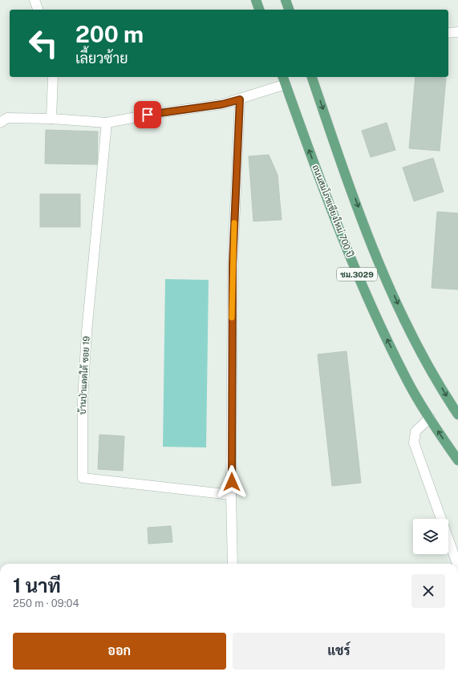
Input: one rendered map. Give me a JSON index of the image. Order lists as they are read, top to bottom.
{
  "streets": {
    "main road": ["ถนนสมโภชเชียงใหม่ 700 ปี", "ชม.3029"],
    "street": ["บ้านป่าแดดใต้ ซอย 19"]
  },
  "page": {
    "turn": ["200 m", "เลี้ยวซ้าย"],
    "heading": ["1 นาที", "250 m · 09:04"],
    "buttons": ["ออก", "แชร์"]
  }
}
